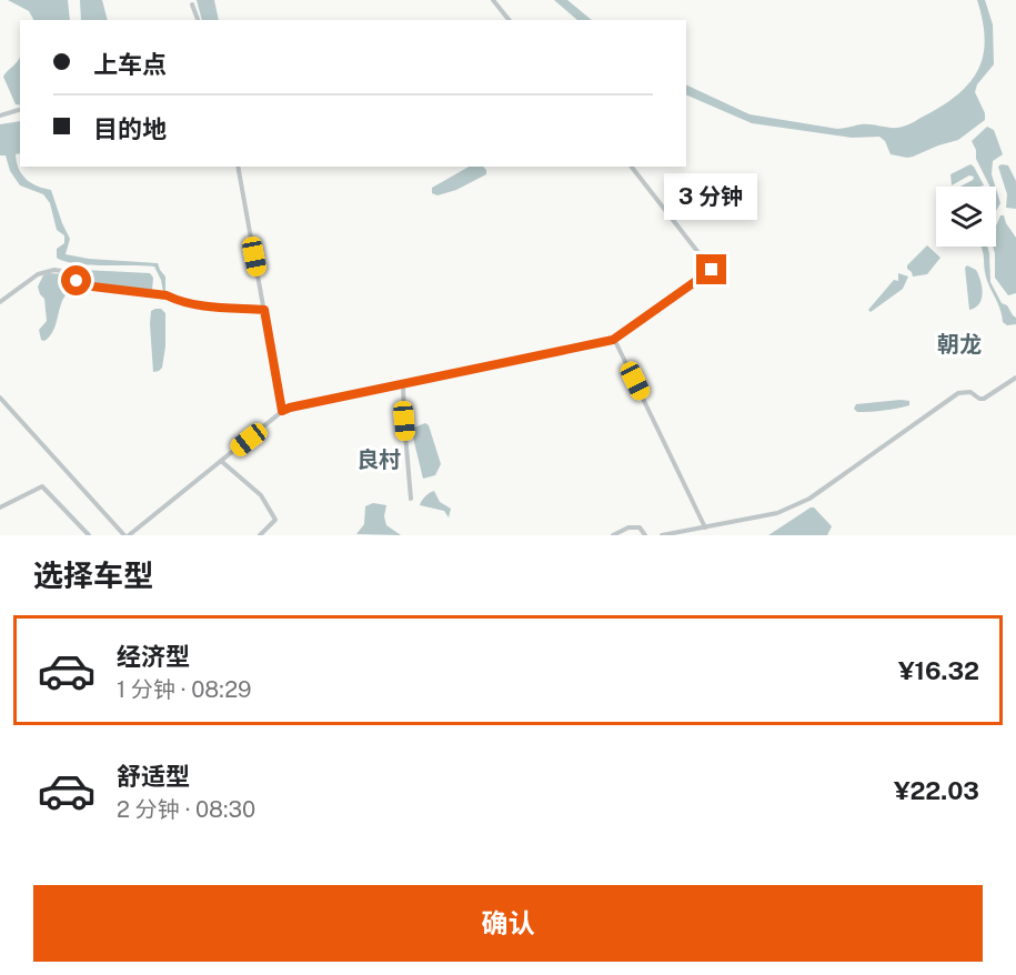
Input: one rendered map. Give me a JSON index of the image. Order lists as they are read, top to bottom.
{
  "districts": ["朝龙", "良村"],
  "page": {
    "banner": ["上车点", "目的地"],
    "bubble": "3 分钟",
    "heading": "选择车型",
    "list": [
      {
        "name": "经济型",
        "note": "1 分钟 · 08:29",
        "value": "¥16.32"
      },
      {
        "name": "舒适型",
        "note": "2 分钟 · 08:30",
        "value": "¥22.03"
      }
    ],
    "buttons": "确认"
  }
}
